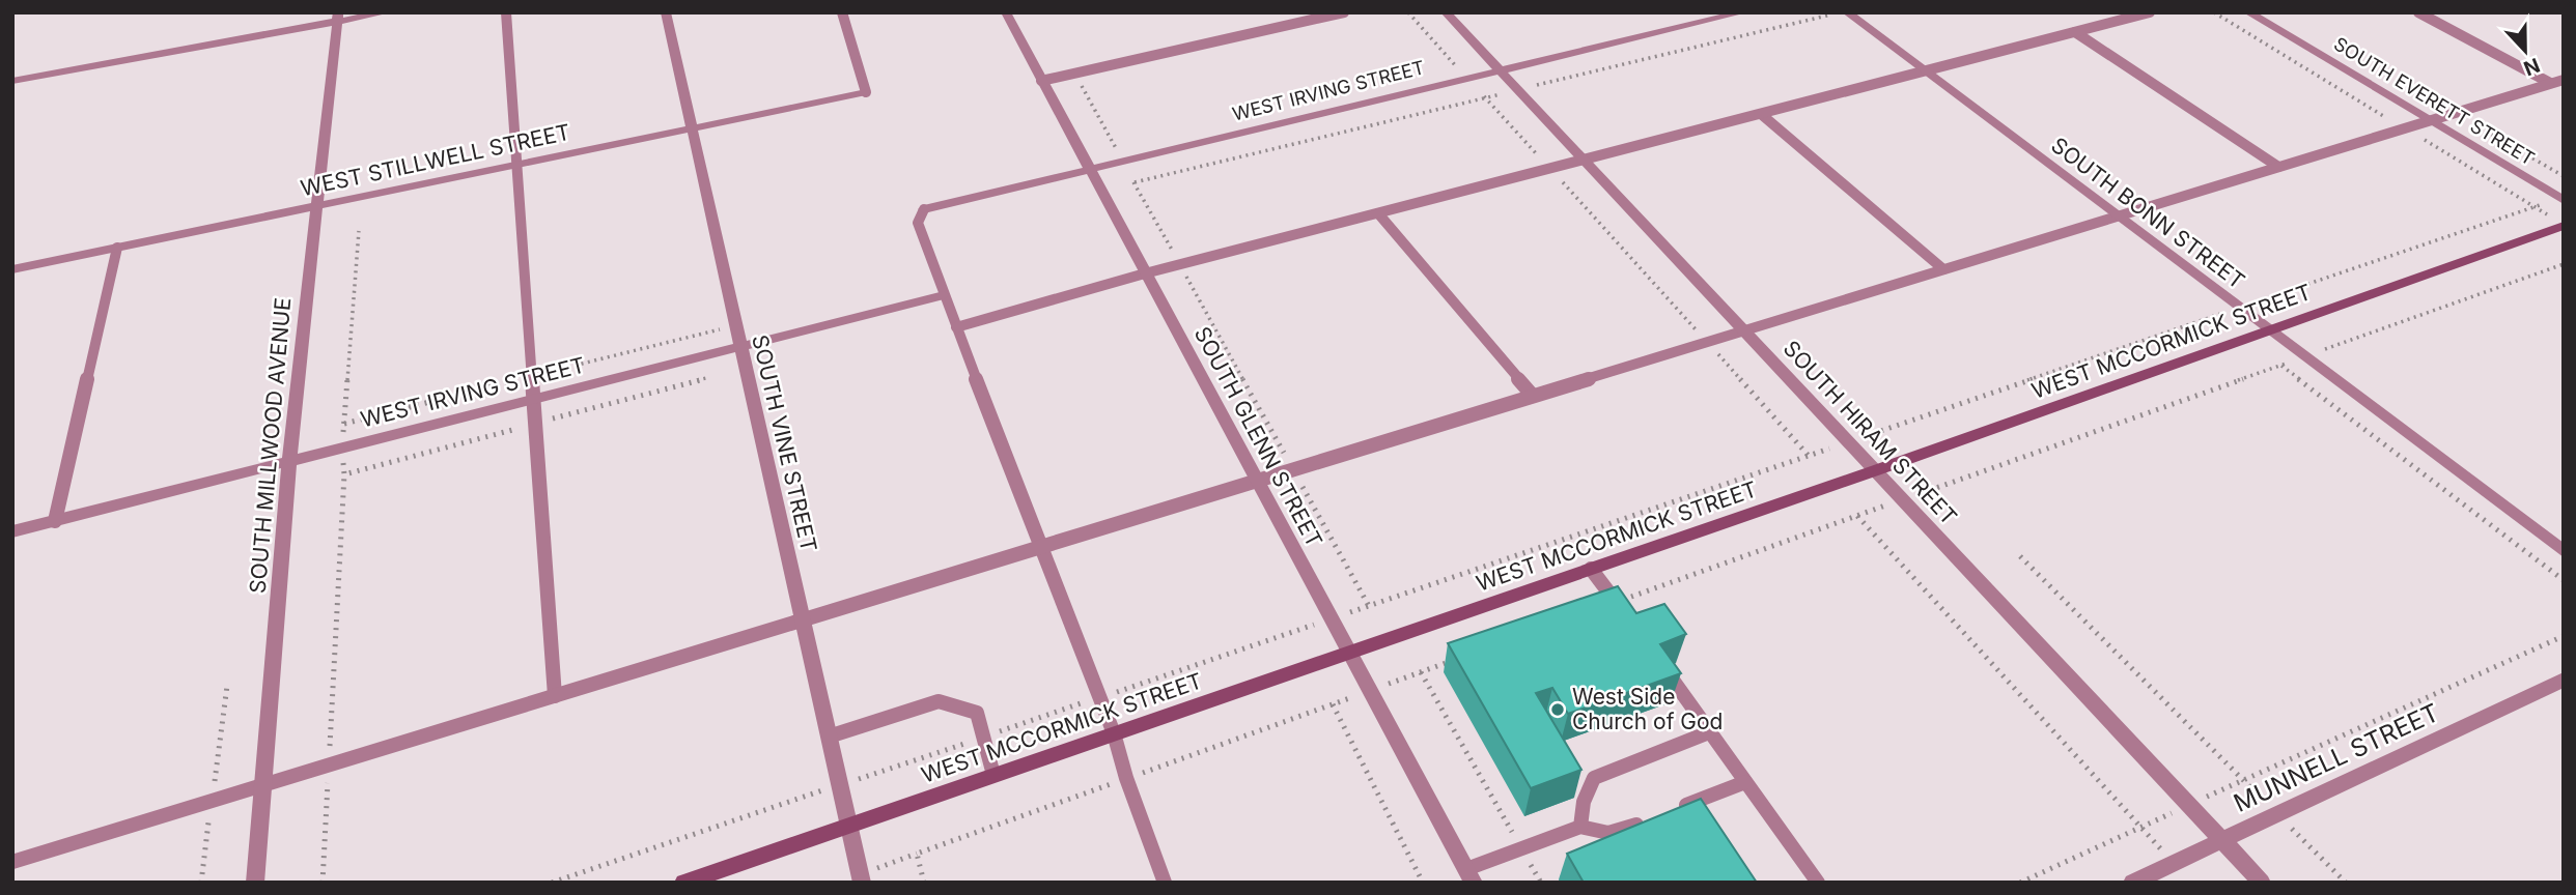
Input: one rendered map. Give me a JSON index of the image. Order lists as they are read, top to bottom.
{
  "streets": {
    "street": [
      "WEST IRVING STREET",
      "SOUTH EVERETT STREET",
      "WEST STILLWELL STREET",
      "SOUTH BONN STREET",
      "WEST MCCORMICK STREET",
      "SOUTH HIRAM STREET",
      "SOUTH GLENN STREET",
      "SOUTH VINE STREET",
      "SOUTH MILLWOOD AVENUE",
      "MUNNELL STREET"
    ]
  },
  "crossings": [
    ["WEST IRVING STREET", "SOUTH HIRAM STREET"],
    ["WEST IRVING STREET", "SOUTH GLENN STREET"],
    ["WEST IRVING STREET", "SOUTH VINE STREET"],
    ["WEST IRVING STREET", "SOUTH MILLWOOD AVENUE"],
    ["WEST STILLWELL STREET", "SOUTH VINE STREET"],
    ["WEST STILLWELL STREET", "SOUTH MILLWOOD AVENUE"],
    ["SOUTH BONN STREET", "WEST MCCORMICK STREET"],
    ["WEST MCCORMICK STREET", "SOUTH HIRAM STREET"],
    ["WEST MCCORMICK STREET", "SOUTH GLENN STREET"],
    ["WEST MCCORMICK STREET", "SOUTH VINE STREET"],
    ["SOUTH HIRAM STREET", "MUNNELL STREET"]
  ],
  "places": ["West Side Church of God"],
  "north": "bottom"
}
